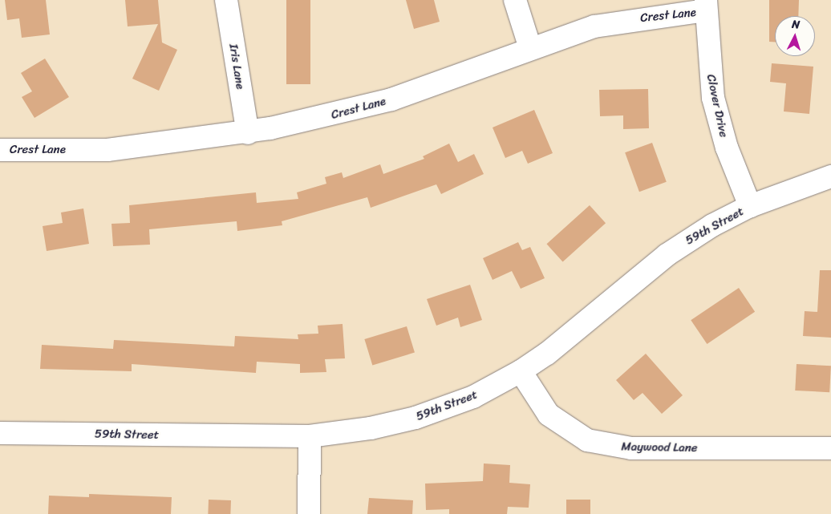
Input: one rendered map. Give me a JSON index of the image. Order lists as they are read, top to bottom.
{
  "streets": {
    "street": [
      "Crest Lane",
      "Iris Lane",
      "Clover Drive",
      "59th Street",
      "Maywood Lane"
    ]
  },
  "crossings": [
    ["Crest Lane", "Iris Lane"],
    ["Crest Lane", "Clover Drive"],
    ["Clover Drive", "59th Street"],
    ["59th Street", "Maywood Lane"]
  ],
  "north": "top"
}
